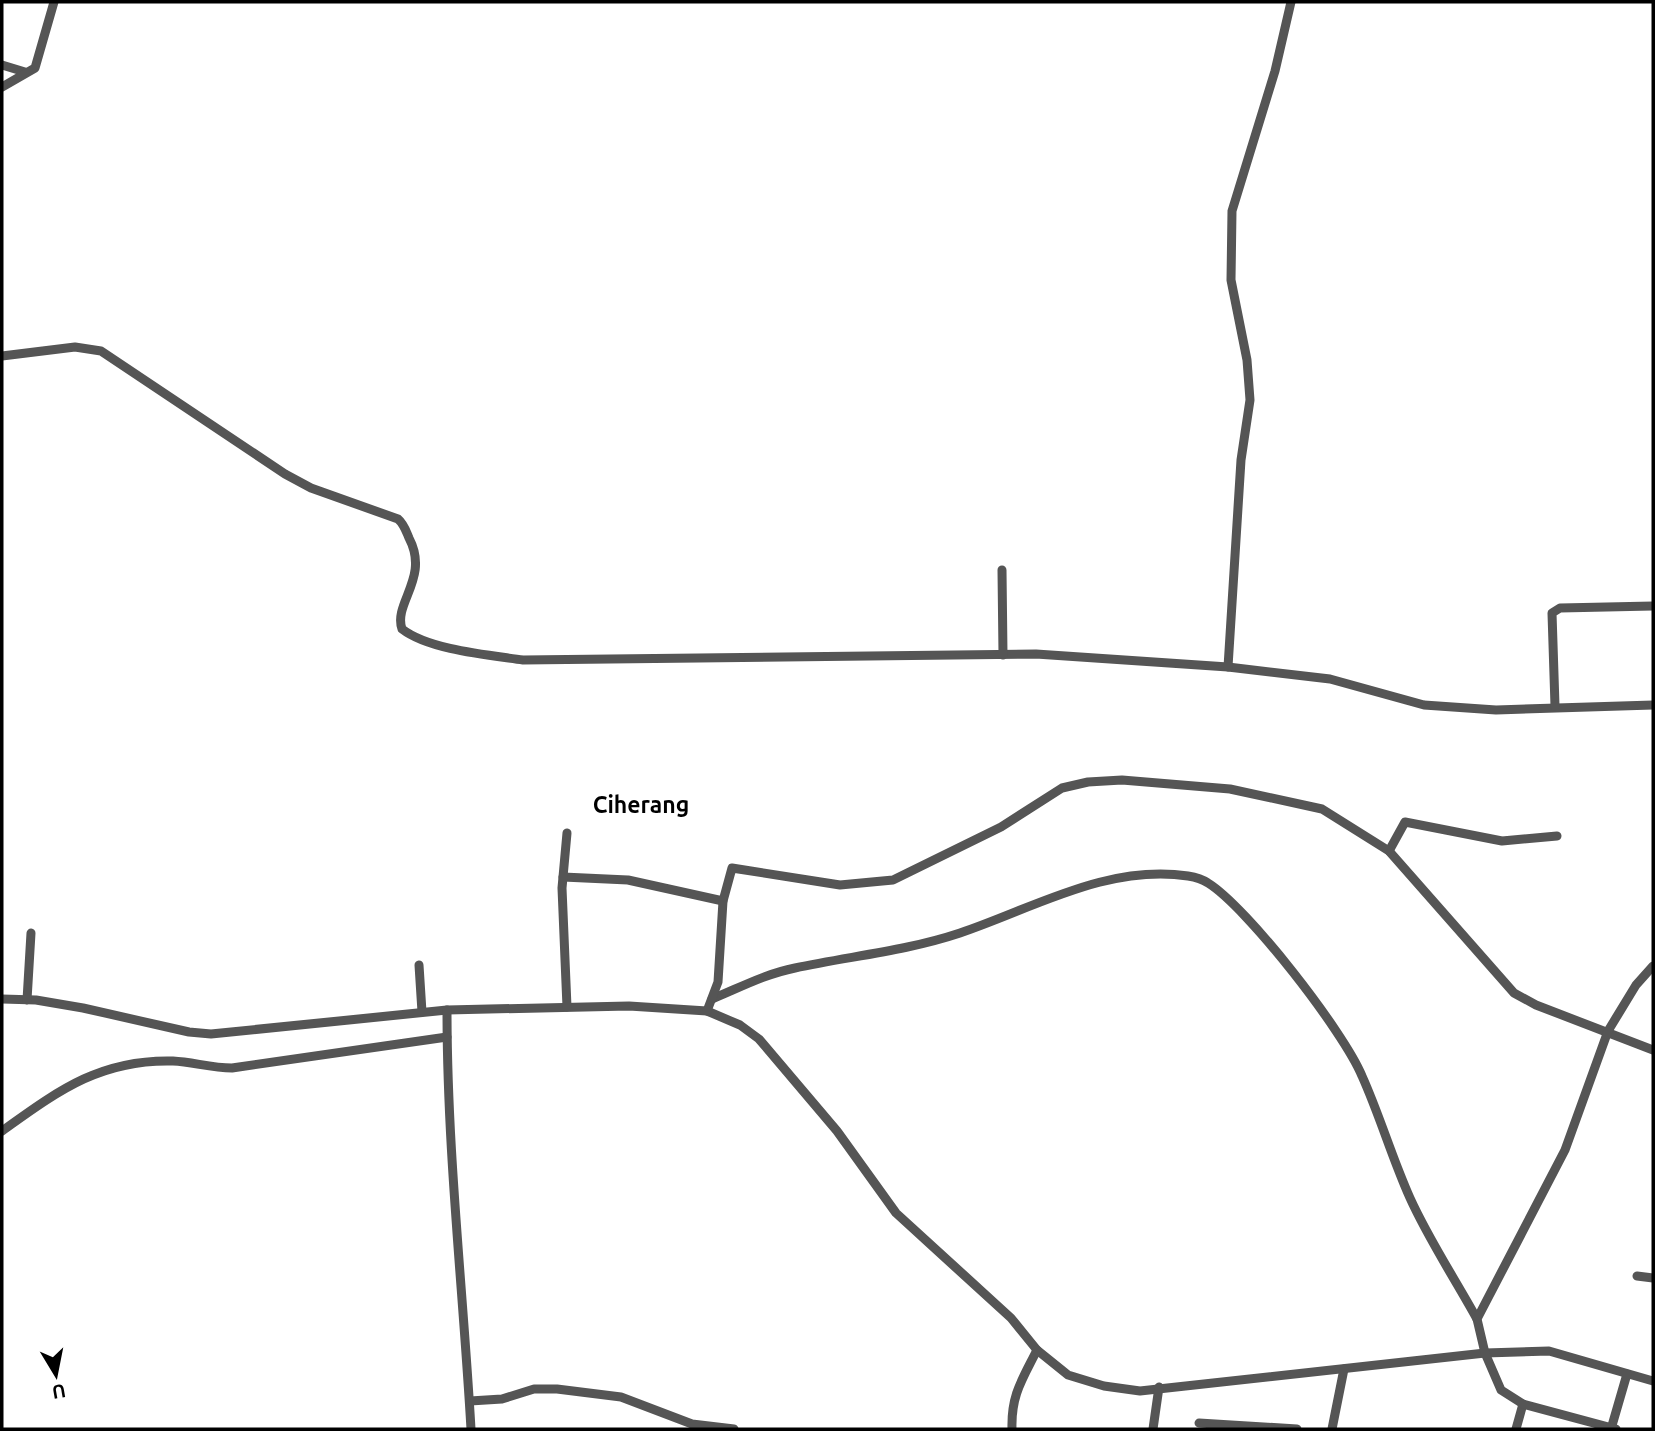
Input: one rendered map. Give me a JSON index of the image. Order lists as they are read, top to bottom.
{
  "districts": ["Ciherang"],
  "north": "bottom"
}
